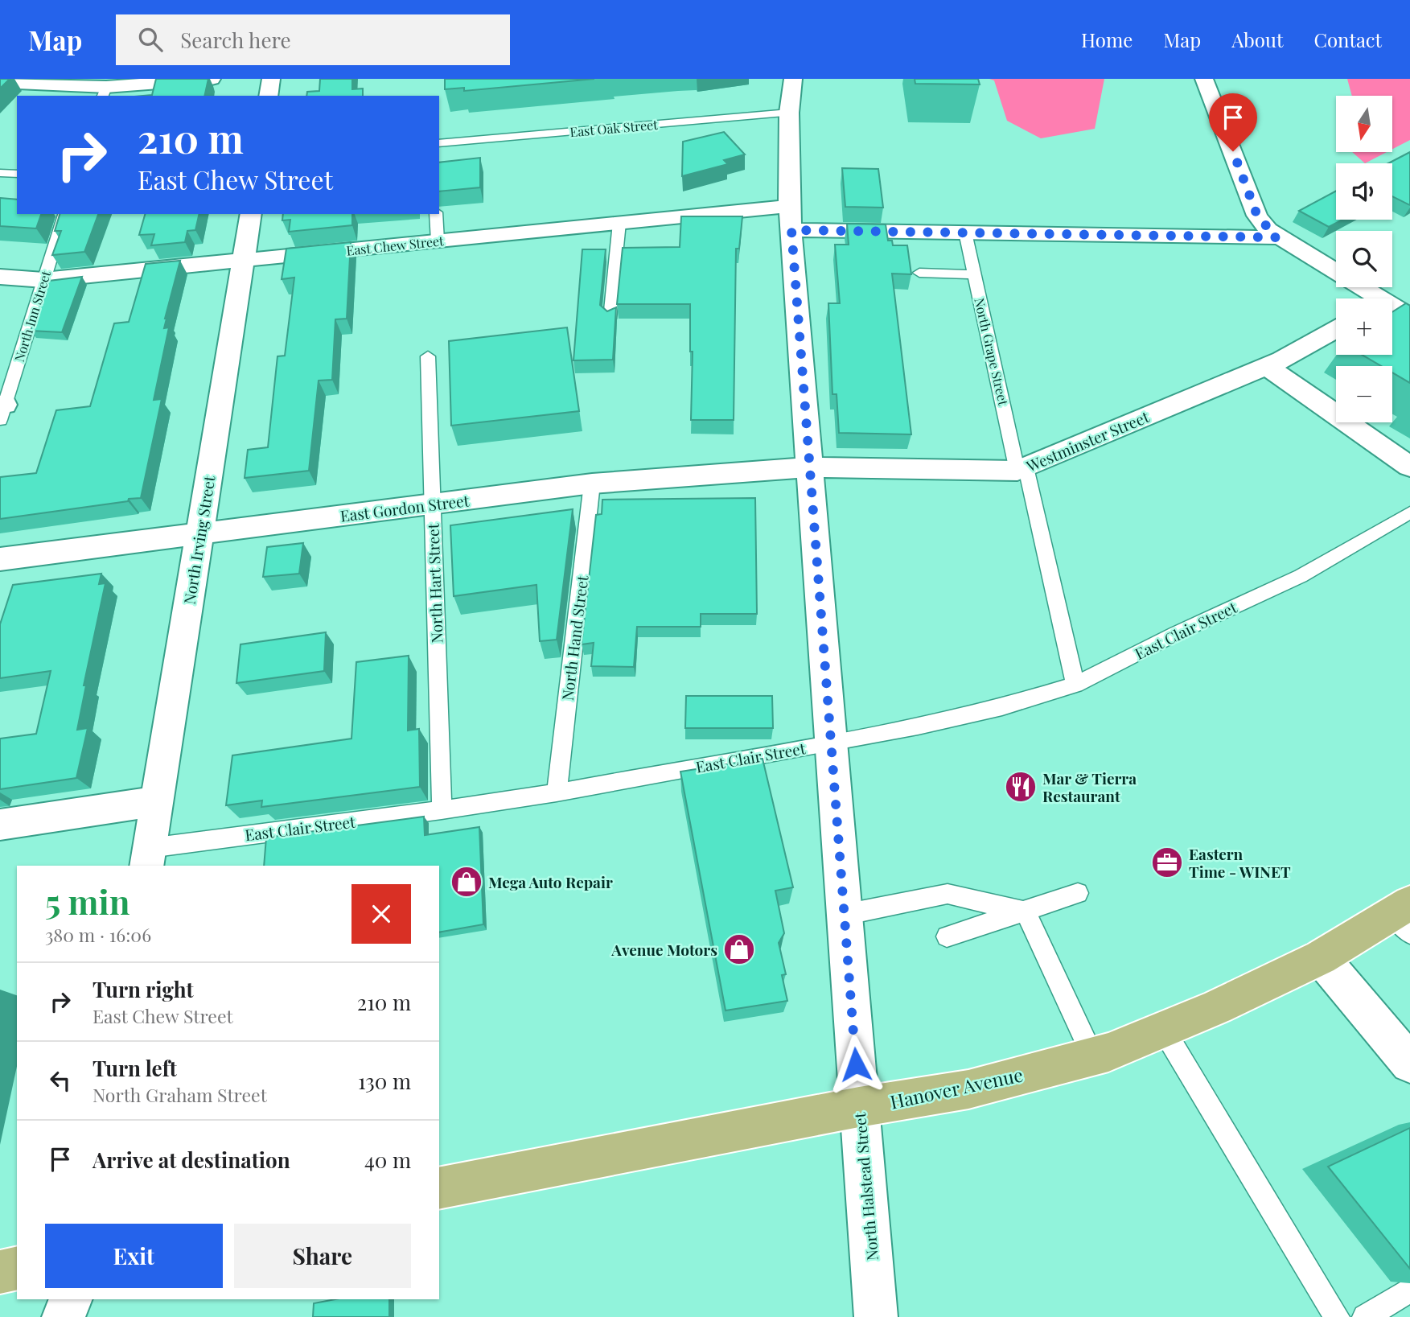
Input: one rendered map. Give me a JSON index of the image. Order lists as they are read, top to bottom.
{
  "streets": {
    "main road": ["Hanover Avenue"],
    "street": [
      "East Chew Street",
      "Westminster Street",
      "East Gordon Street",
      "North Irving Street",
      "North Halstead Street"
    ],
    "lane": [
      "East Oak Street",
      "North Inn Street",
      "North Grape Street",
      "North Hart Street",
      "East Clair Street",
      "North Hand Street"
    ]
  },
  "crossings": [
    ["East Oak Street", "North Halstead Street"],
    ["East Chew Street", "North Inn Street"],
    ["East Chew Street", "North Grape Street"],
    ["East Chew Street", "North Irving Street"],
    ["East Chew Street", "North Halstead Street"],
    ["North Grape Street", "Westminster Street"],
    ["North Grape Street", "East Clair Street"],
    ["Westminster Street", "East Gordon Street"],
    ["Westminster Street", "North Halstead Street"],
    ["East Gordon Street", "North Irving Street"],
    ["East Gordon Street", "North Hart Street"],
    ["East Gordon Street", "North Hand Street"],
    ["East Gordon Street", "North Halstead Street"],
    ["North Irving Street", "East Clair Street"],
    ["North Hart Street", "East Clair Street"],
    ["East Clair Street", "North Hand Street"],
    ["East Clair Street", "North Halstead Street"],
    ["Hanover Avenue", "North Halstead Street"]
  ],
  "places": {
    "restaurant": ["Mar & Tierra Restaurant"],
    "office": ["Eastern Time - WINET"],
    "shop": ["Mega Auto Repair", "Avenue Motors"]
  },
  "north": "bottom",
  "page": {
    "header": "Map",
    "search": "Search here",
    "nav": [
      "Home",
      "Map",
      "About",
      "Contact"
    ],
    "map_buttons": ["+", "−"],
    "turn": ["210 m", "East Chew Street"],
    "heading": ["5 min", "380 m · 16:06"],
    "list": [
      {
        "name": "Turn right",
        "note": "East Chew Street",
        "value": "210 m"
      },
      {
        "name": "Turn left",
        "note": "North Graham Street",
        "value": "130 m"
      },
      {
        "name": "Arrive at destination",
        "value": "40 m"
      }
    ],
    "buttons": ["Exit", "Share"]
  }
}
